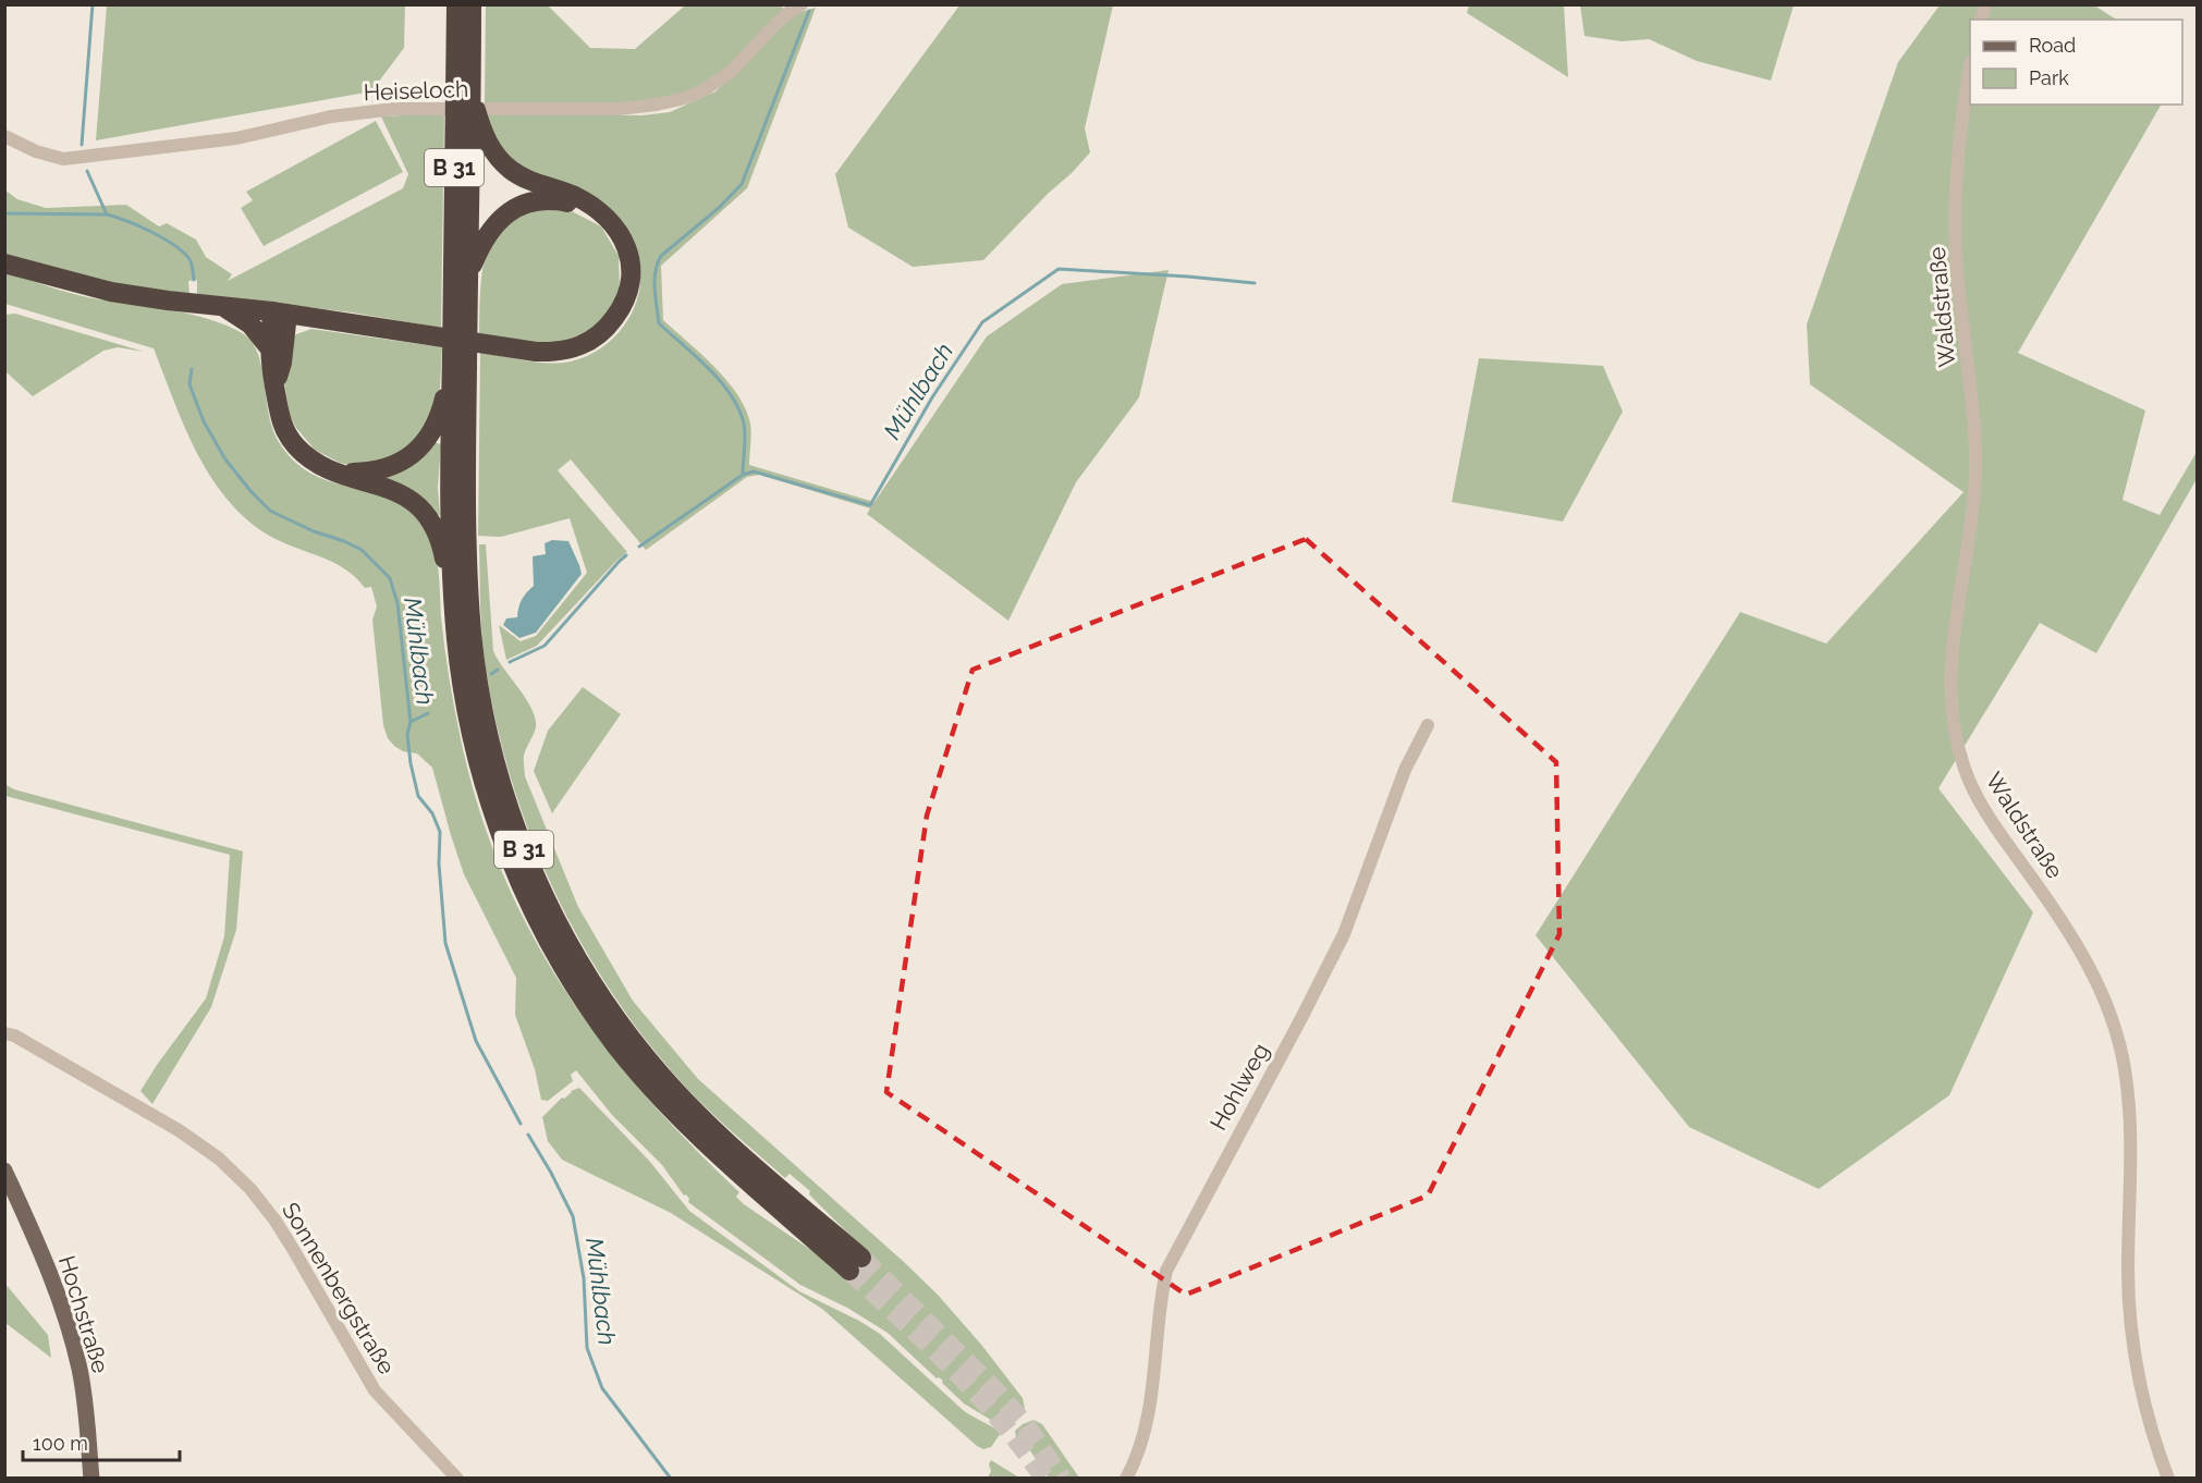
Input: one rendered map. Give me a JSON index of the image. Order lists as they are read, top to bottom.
{
  "streets": {
    "highway": ["B 31"],
    "main road": ["Hochstraße"],
    "street": [
      "Heiseloch",
      "Waldstraße",
      "Hohlweg",
      "Sonnenbergstraße"
    ]
  },
  "water": ["Mühlbach"],
  "legend": ["Road", "Park"],
  "scale_bar": "100 m"
}
